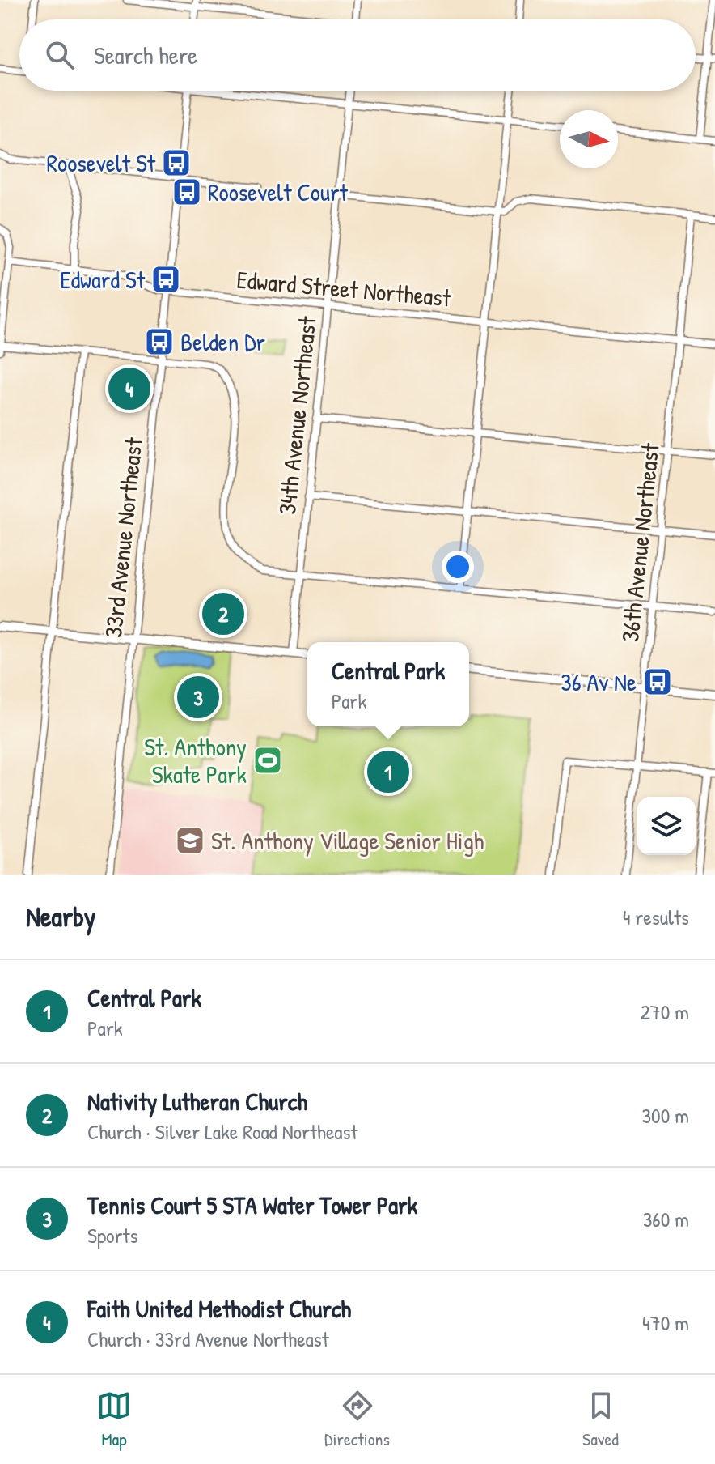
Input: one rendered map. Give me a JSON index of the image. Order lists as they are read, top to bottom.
{
  "streets": {
    "street": [
      "Edward Street Northeast",
      "34th Avenue Northeast",
      "33rd Avenue Northeast",
      "36th Avenue Northeast"
    ]
  },
  "crossings": [
    ["Edward Street Northeast", "34th Avenue Northeast"],
    ["Edward Street Northeast", "33rd Avenue Northeast"],
    ["Edward Street Northeast", "36th Avenue Northeast"]
  ],
  "places": {
    "bus stop": [
      "Roosevelt St",
      "Roosevelt Court",
      "Edward St",
      "Belden Dr",
      "36 Av Ne"
    ],
    "sports": ["St. Anthony Skate Park"],
    "school or university": ["St. Anthony Village Senior High"]
  },
  "north": "right",
  "page": {
    "search": "Search here",
    "pins": [
      "4",
      "2",
      "3",
      "1"
    ],
    "popup": ["Central Park", "Park"],
    "heading": ["Nearby", "4 results"],
    "list": [
      {
        "mark": "1",
        "name": "Central Park",
        "note": "Park",
        "value": "270 m"
      },
      {
        "mark": "2",
        "name": "Nativity Lutheran Church",
        "note": "Church · Silver Lake Road Northeast",
        "value": "300 m"
      },
      {
        "mark": "3",
        "name": "Tennis Court 5 STA Water Tower Park",
        "note": "Sports",
        "value": "360 m"
      },
      {
        "mark": "4",
        "name": "Faith United Methodist Church",
        "note": "Church · 33rd Avenue Northeast",
        "value": "470 m"
      }
    ],
    "nav": ["Map", "Directions", "Saved"]
  }
}
